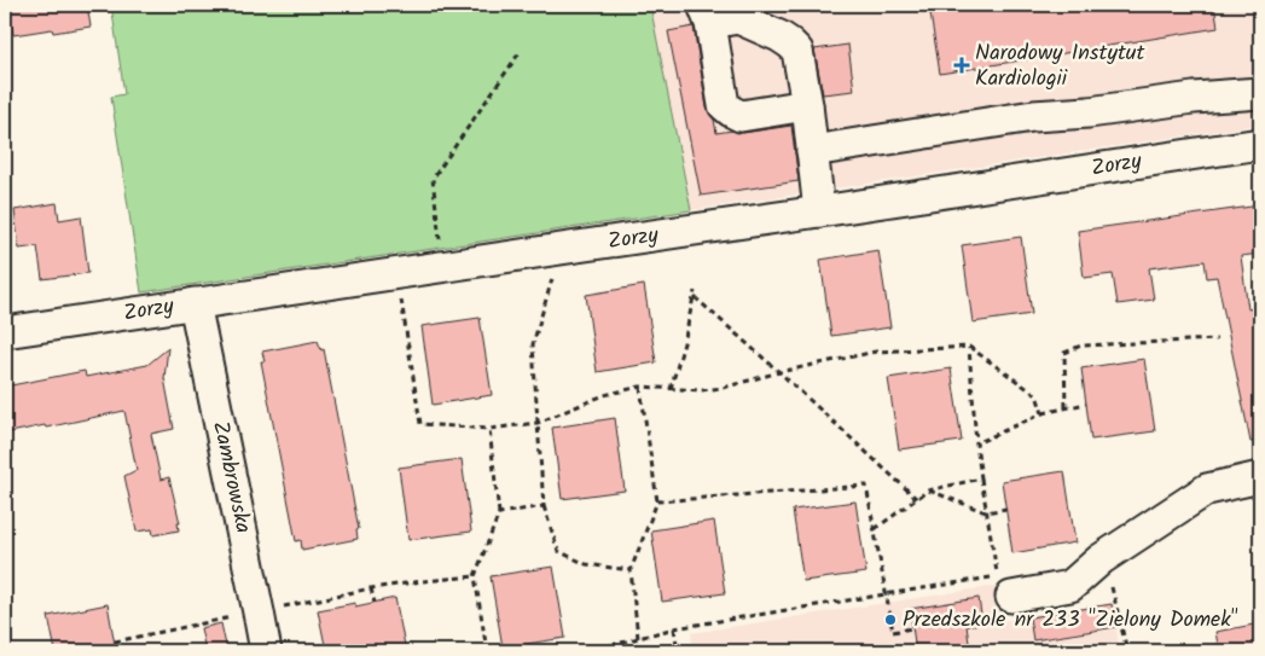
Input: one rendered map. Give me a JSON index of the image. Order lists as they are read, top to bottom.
{
  "streets": {
    "street": ["Zorzy", "Zambrowska"]
  },
  "crossings": [
    ["Zorzy", "Zambrowska"]
  ],
  "places": {
    "health": ["Narodowy Instytut Kardiologii"],
    "other": ["Przedszkole nr 233 \"Zielony Domek\""]
  }
}
